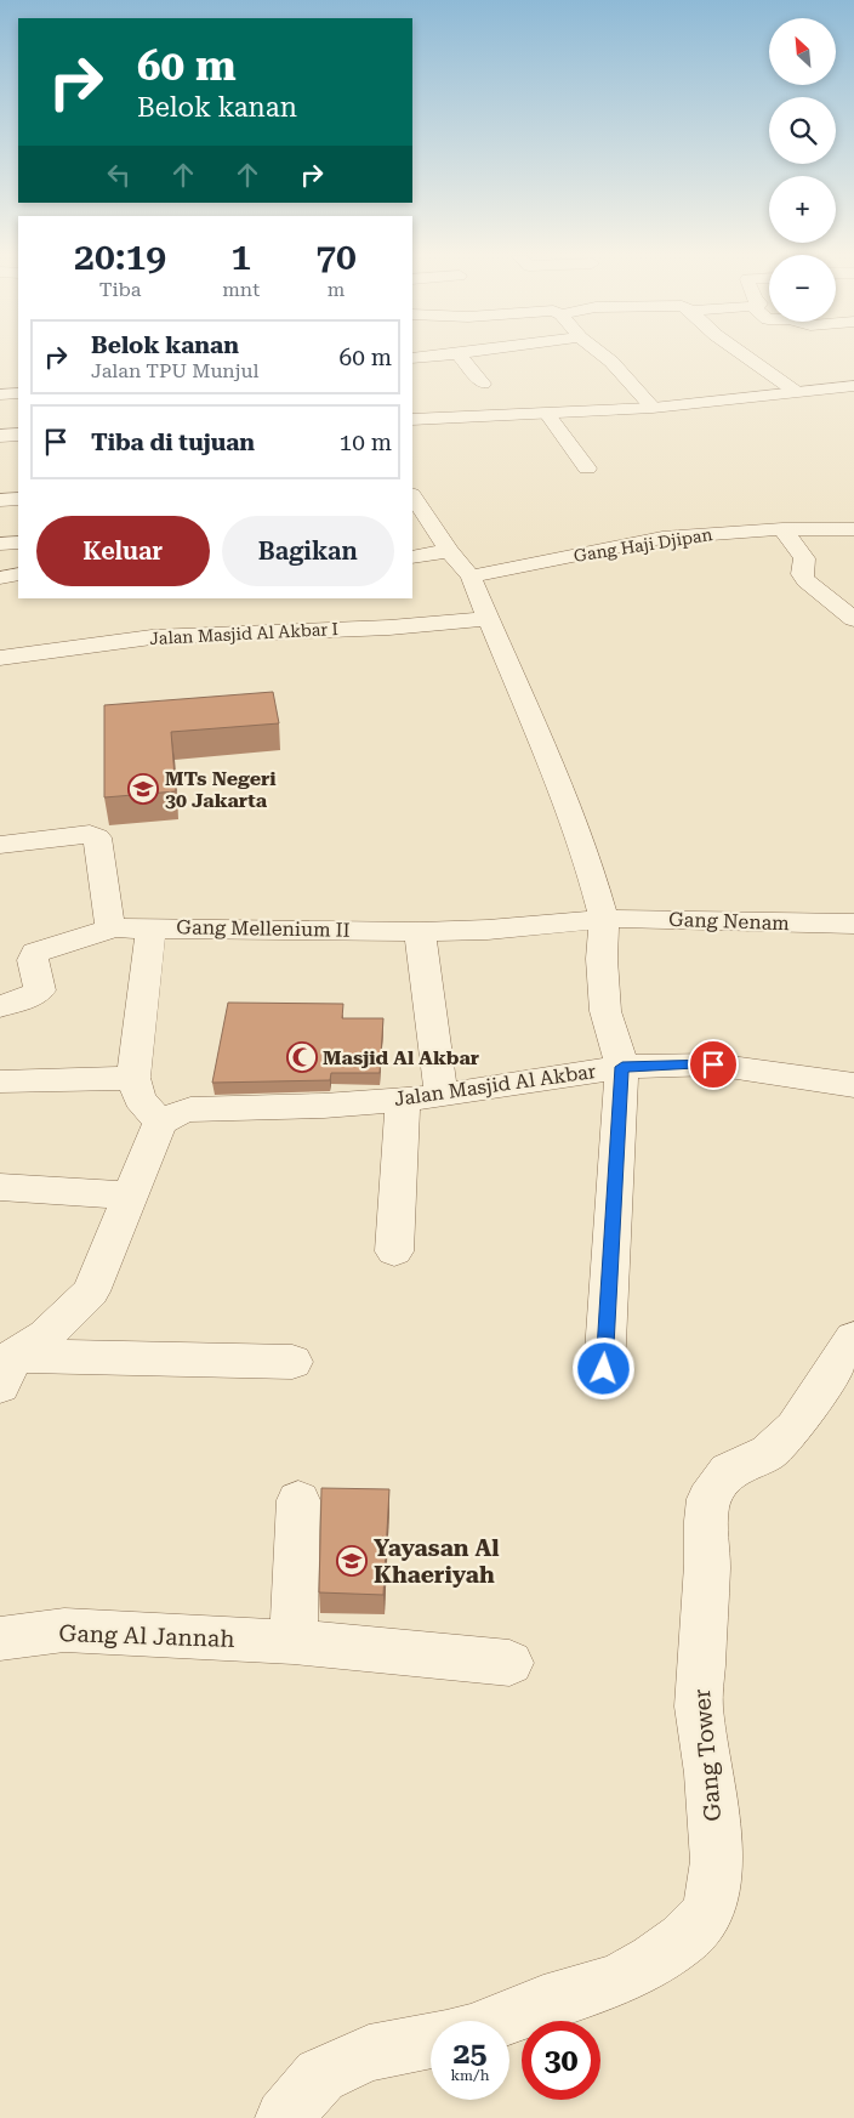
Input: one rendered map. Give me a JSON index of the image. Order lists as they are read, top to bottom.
{
  "streets": {
    "street": [
      "Gang Haji Djipan",
      "Jalan Masjid Al Akbar I",
      "Gang Nenam",
      "Gang Mellenium II",
      "Jalan Masjid Al Akbar",
      "Gang Al Jannah",
      "Gang Tower"
    ]
  },
  "crossings": [
    ["Gang Haji Djipan", "Jalan Masjid Al Akbar"],
    ["Jalan Masjid Al Akbar I", "Jalan Masjid Al Akbar"],
    ["Gang Nenam", "Gang Mellenium II"],
    ["Gang Nenam", "Jalan Masjid Al Akbar"],
    ["Gang Mellenium II", "Jalan Masjid Al Akbar"]
  ],
  "places": {
    "school or university": ["MTs Negeri 30 Jakarta", "Yayasan Al Khaeriyah"],
    "mosque": ["Masjid Al Akbar"]
  },
  "north": "top left",
  "page": {
    "map_buttons": ["+", "−"],
    "turn": ["60 m", "Belok kanan"],
    "eta": [
      "20:19",
      "Tiba",
      "1",
      "mnt",
      "70",
      "m"
    ],
    "list": [
      {
        "name": "Belok kanan",
        "note": "Jalan TPU Munjul",
        "value": "60 m"
      },
      {
        "name": "Tiba di tujuan",
        "value": "10 m"
      }
    ],
    "buttons": ["Keluar", "Bagikan"],
    "speed": "25 km/h",
    "limit": "30"
  }
}
